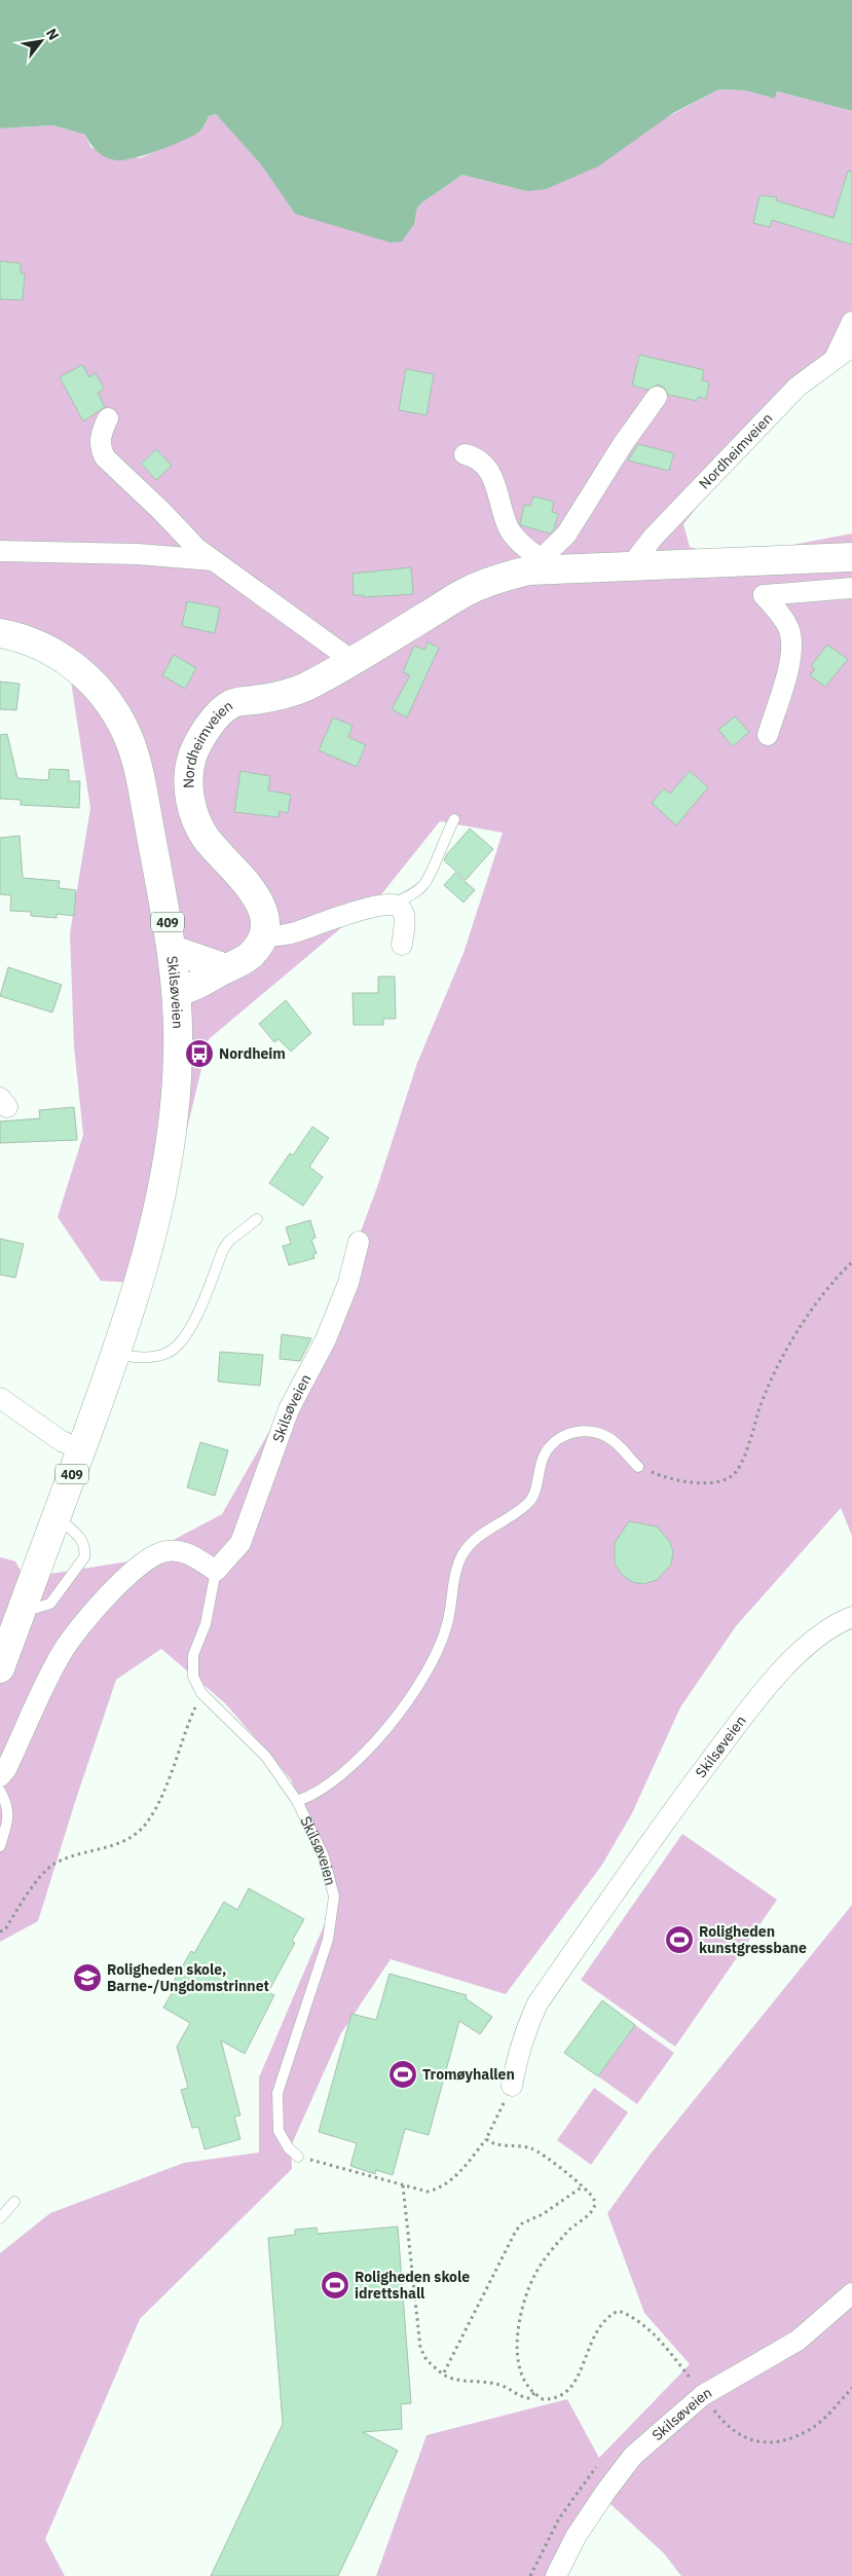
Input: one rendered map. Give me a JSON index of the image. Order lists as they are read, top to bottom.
{
  "streets": {
    "main road": ["Nordheimveien", "409", "Skilsøveien"]
  },
  "places": {
    "bus stop": ["Nordheim"],
    "sports": ["Roligheden kunstgressbane", "Tromøyhallen", "Roligheden skole idrettshall"],
    "school or university": ["Roligheden skole, Barne-/Ungdomstrinnet"]
  },
  "north": "top right"
}
